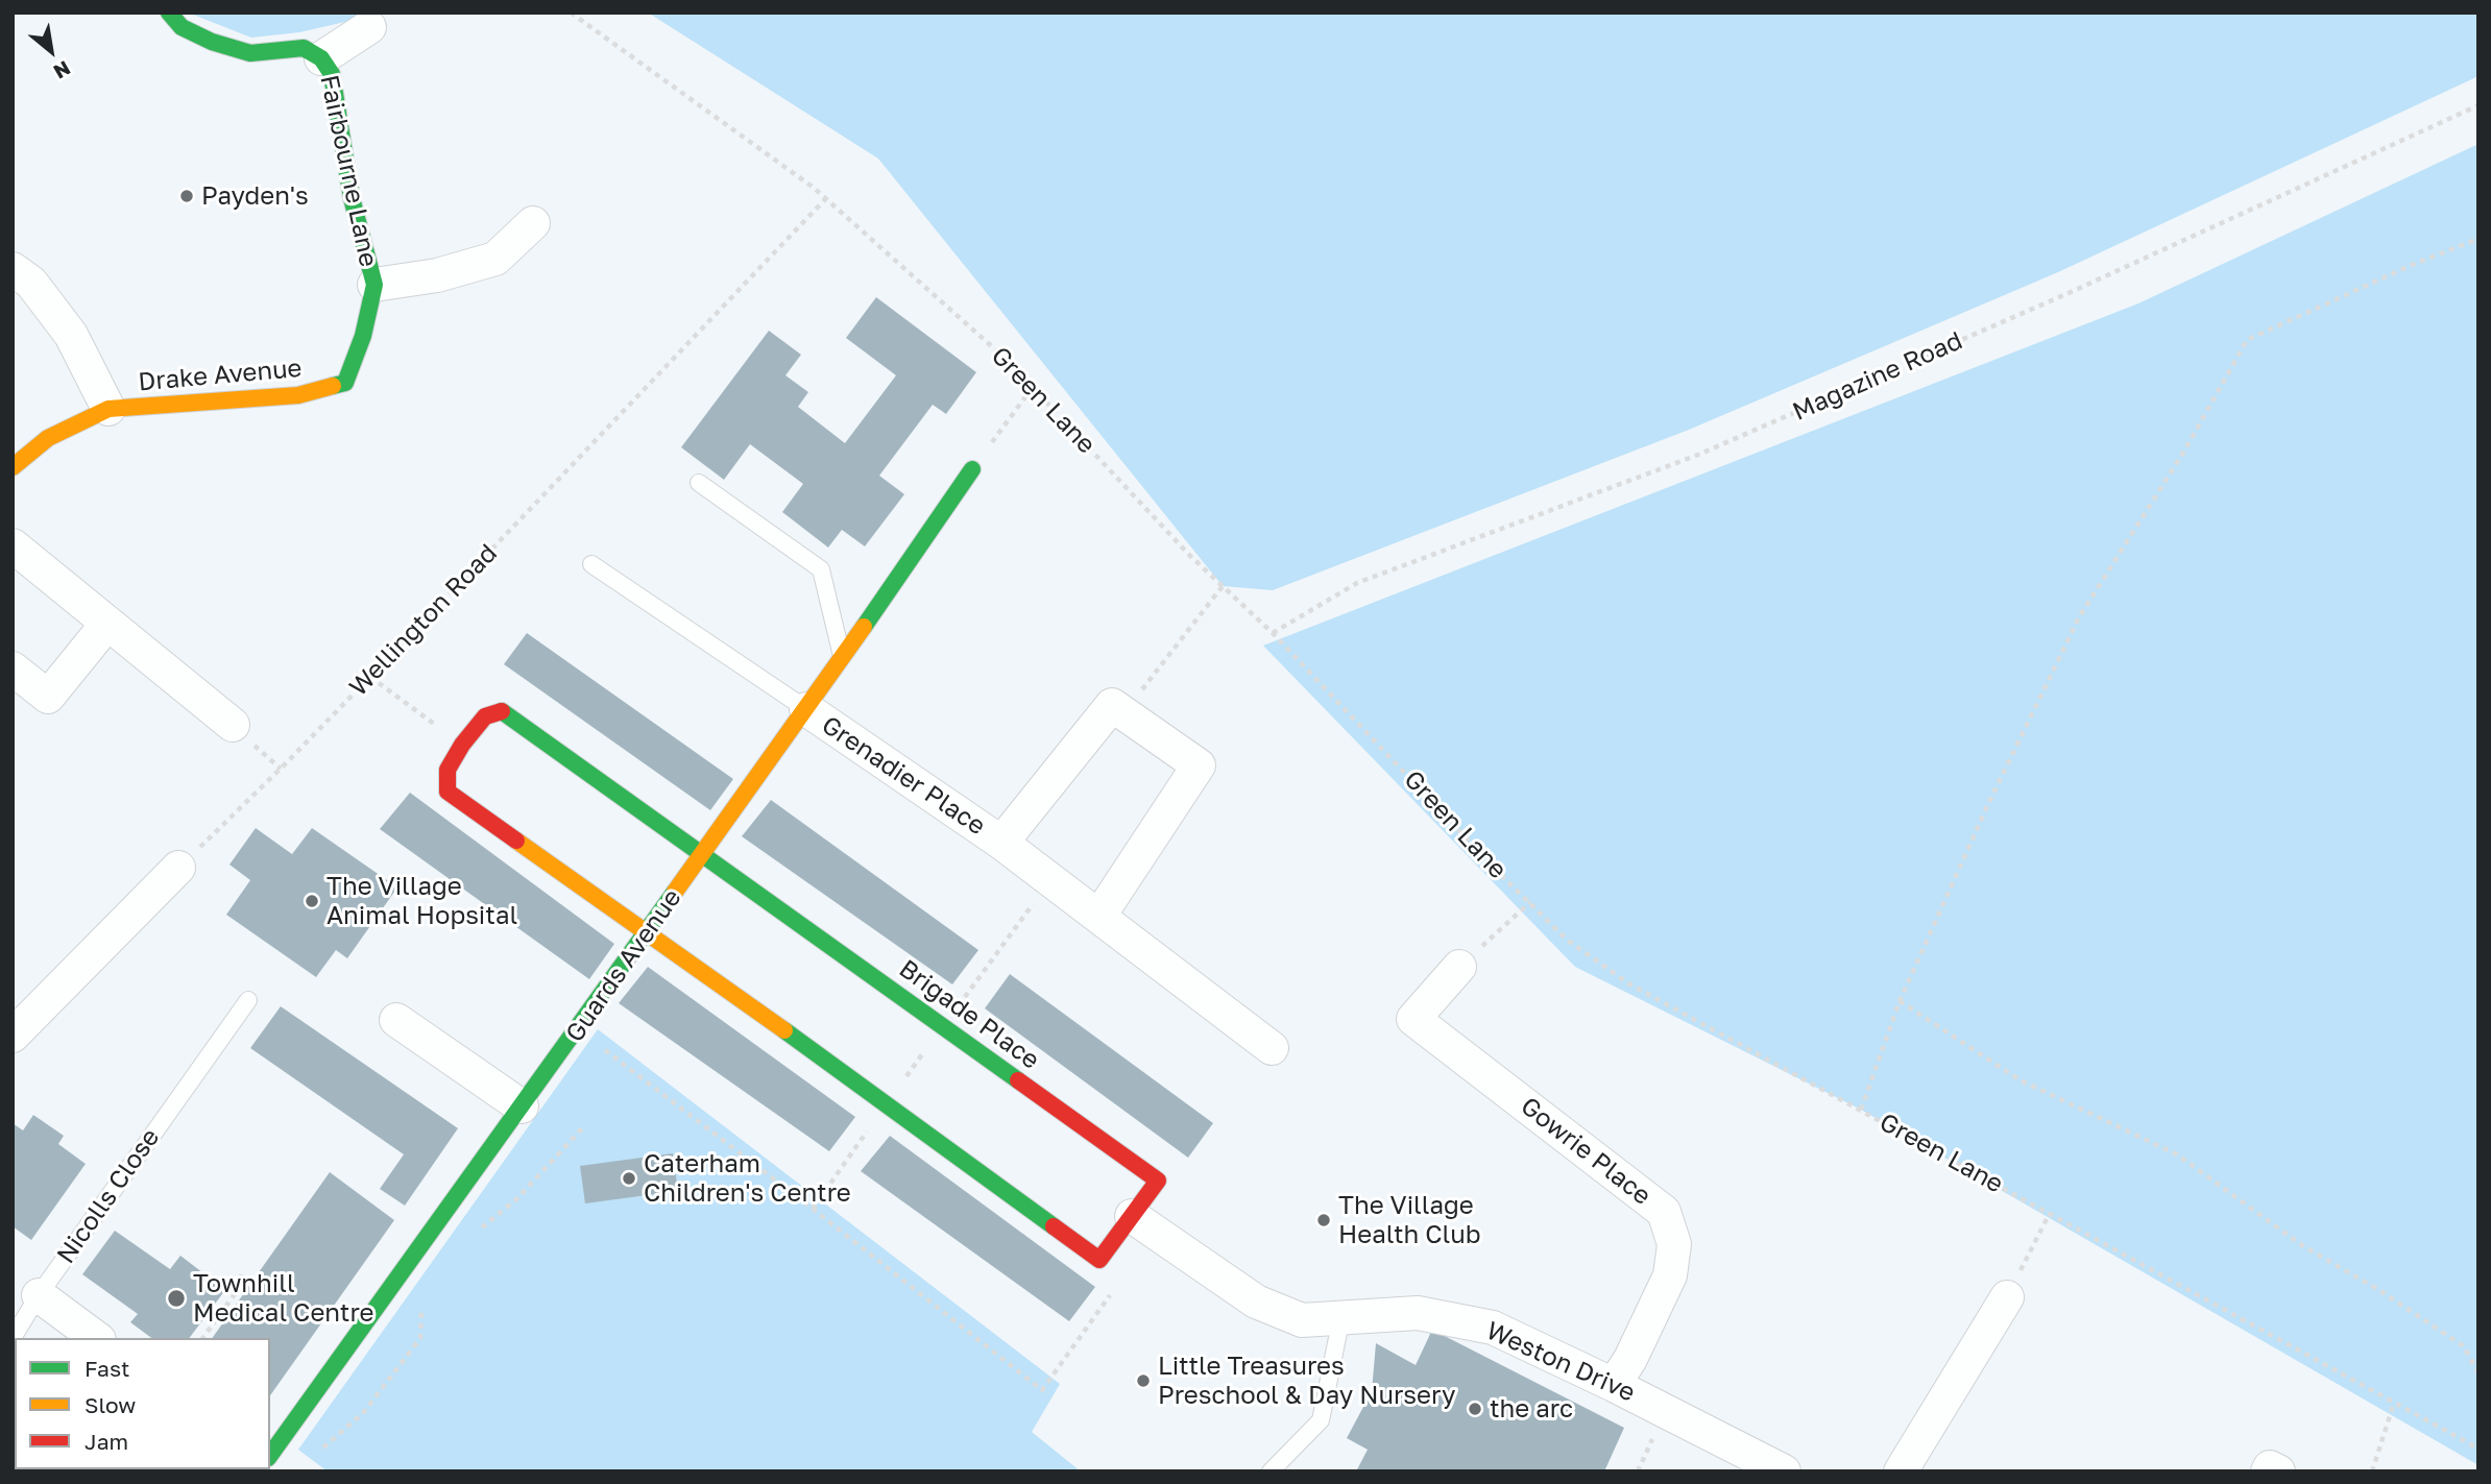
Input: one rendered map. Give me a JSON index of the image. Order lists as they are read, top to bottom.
{
  "streets": {
    "street": [
      "Fairbourne Lane",
      "Drake Avenue",
      "Grenadier Place",
      "Guards Avenue",
      "Brigade Place",
      "Gowrie Place",
      "Weston Drive"
    ],
    "lane": ["Nicolls Close"],
    "path": ["Magazine Road", "Green Lane", "Wellington Road"]
  },
  "crossings": [
    ["Fairbourne Lane", "Drake Avenue"],
    ["Magazine Road", "Green Lane"],
    ["Green Lane", "Wellington Road"],
    ["Grenadier Place", "Guards Avenue"],
    ["Guards Avenue", "Brigade Place"],
    ["Brigade Place", "Weston Drive"],
    ["Gowrie Place", "Weston Drive"]
  ],
  "places": [
    "Payden's",
    "The Village Animal Hopsital",
    "Caterham Children's Centre",
    "The Village Health Club",
    "Townhill Medical Centre",
    "Little Treasures Preschool & Day Nursery",
    "the arc"
  ],
  "legend": ["Fast", "Slow", "Jam"],
  "north": "bottom right"
}
